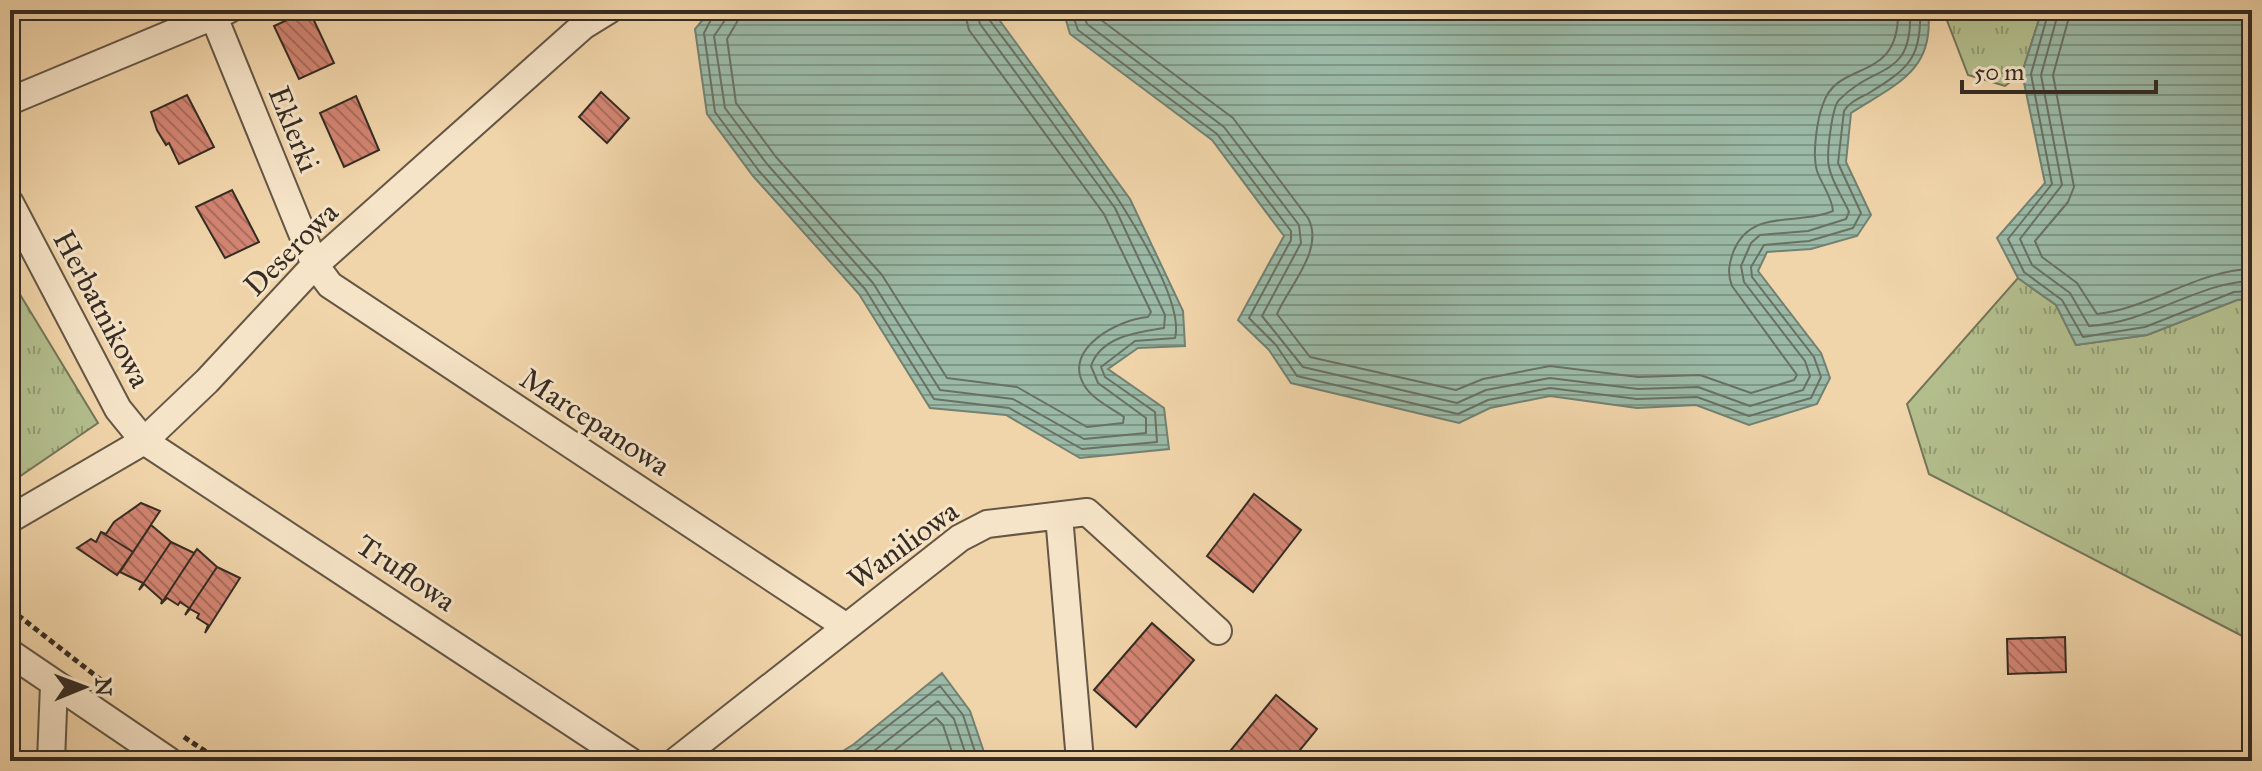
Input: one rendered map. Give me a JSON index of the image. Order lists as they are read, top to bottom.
{
  "streets": {
    "street": [
      "Eklerki",
      "Deserowa",
      "Herbatnikowa",
      "Marcepanowa",
      "Waniliowa",
      "Truflowa"
    ]
  },
  "crossings": [
    ["Eklerki", "Deserowa"],
    ["Eklerki", "Marcepanowa"],
    ["Deserowa", "Herbatnikowa"],
    ["Deserowa", "Marcepanowa"],
    ["Deserowa", "Truflowa"],
    ["Herbatnikowa", "Truflowa"],
    ["Marcepanowa", "Waniliowa"]
  ],
  "scale_bar": "50 m",
  "north": "right"
}
